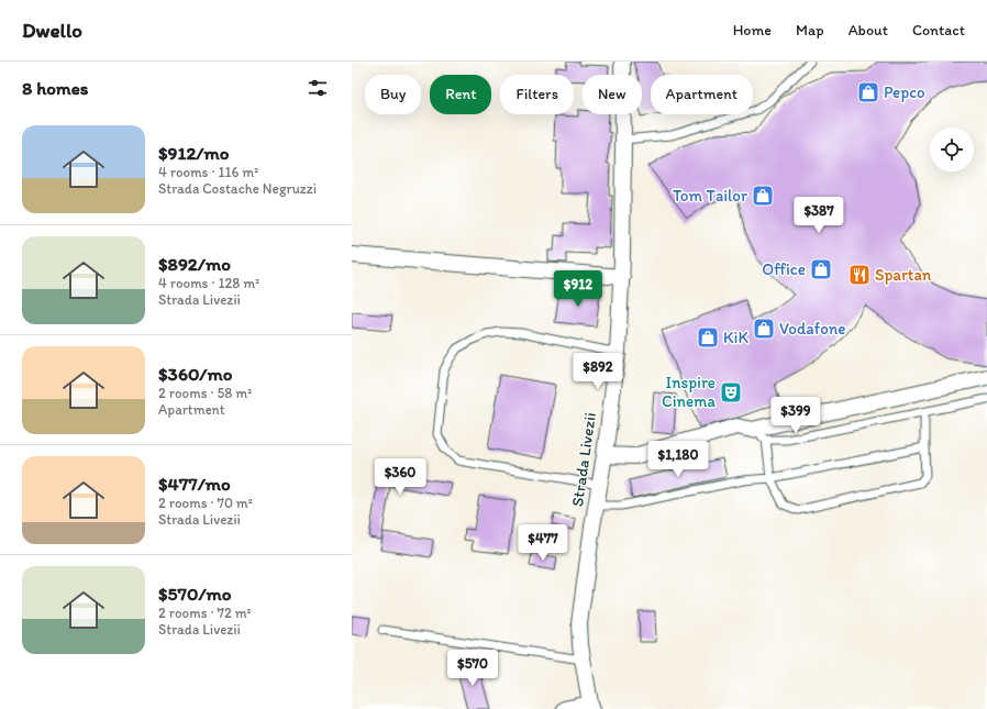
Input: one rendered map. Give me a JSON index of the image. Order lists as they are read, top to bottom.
{
  "streets": {
    "street": ["Strada Livezii"]
  },
  "places": {
    "shop": [
      "Pepco",
      "Tom Tailor",
      "Office",
      "Vodafone",
      "KiK"
    ],
    "restaurant": ["Spartan"],
    "theatre": ["Inspire Cinema"]
  },
  "page": {
    "header": "Dwello",
    "nav": [
      "Home",
      "Map",
      "About",
      "Contact"
    ],
    "heading": "8 homes",
    "chip": [
      "Buy",
      "Rent",
      "Filters",
      "New",
      "Apartment"
    ],
    "list": [
      {
        "name": "$912/mo",
        "note": "4 rooms · 116 m² · Strada Costache Negruzzi"
      },
      {
        "name": "$892/mo",
        "note": "4 rooms · 128 m² · Strada Livezii"
      },
      {
        "name": "$360/mo",
        "note": "2 rooms · 58 m² · Apartment"
      },
      {
        "name": "$477/mo",
        "note": "2 rooms · 70 m² · Strada Livezii"
      },
      {
        "name": "$570/mo",
        "note": "2 rooms · 72 m² · Strada Livezii"
      }
    ],
    "price": [
      "$387",
      "$912",
      "$892",
      "$399",
      "$1,180",
      "$360",
      "$477",
      "$570"
    ]
  }
}
